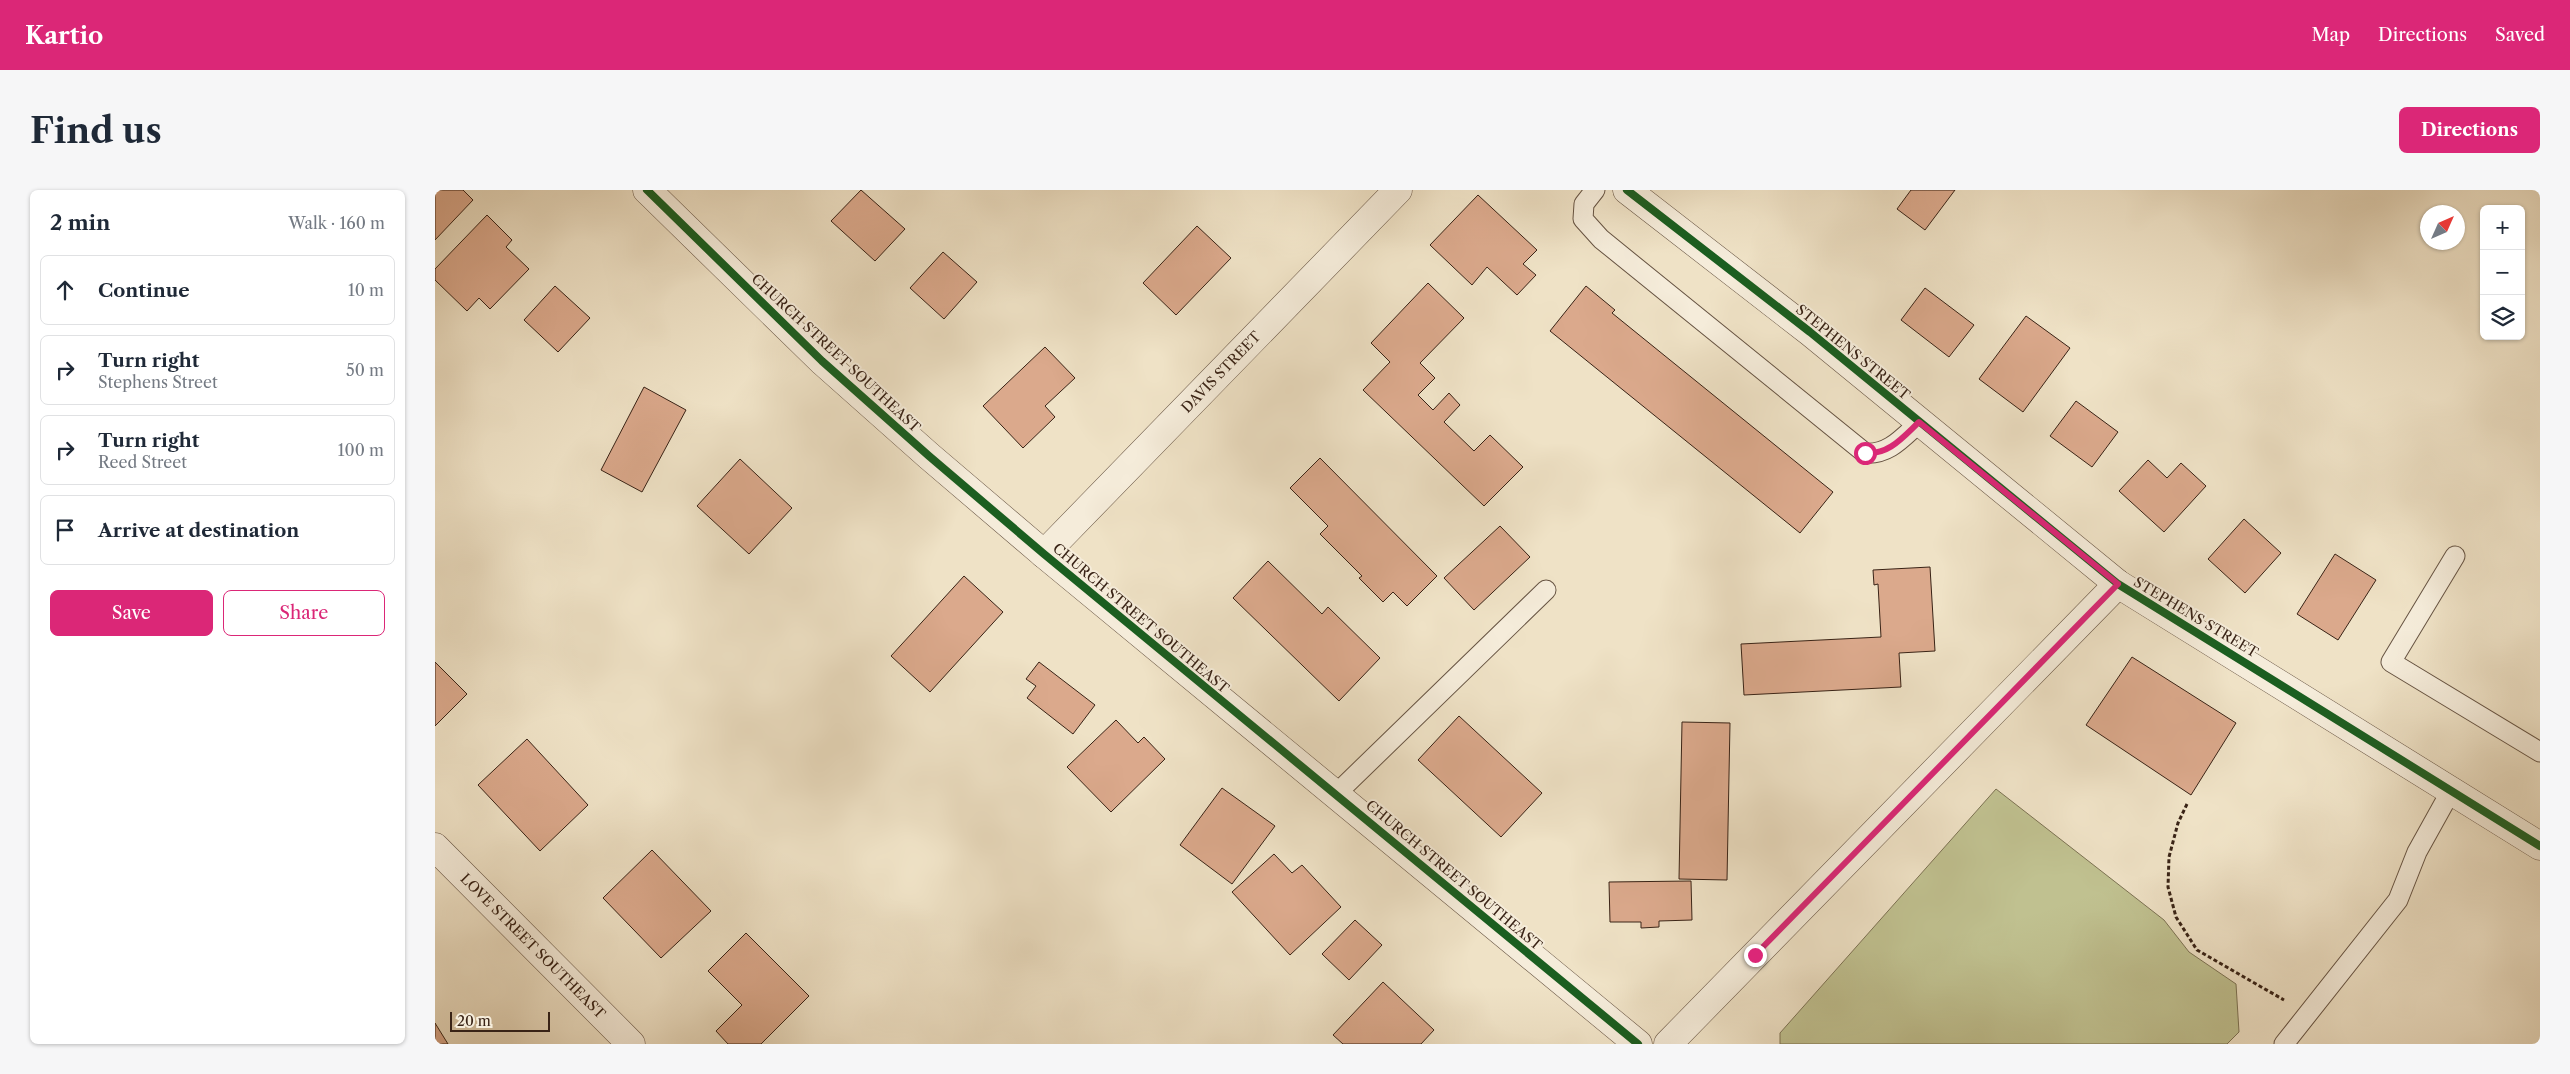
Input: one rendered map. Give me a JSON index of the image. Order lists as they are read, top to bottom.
{
  "streets": {
    "street": [
      "STEPHENS STREET",
      "CHURCH STREET SOUTHEAST",
      "DAVIS STREET",
      "LOVE STREET SOUTHEAST"
    ]
  },
  "crossings": [
    ["CHURCH STREET SOUTHEAST", "DAVIS STREET"]
  ],
  "scale_bar": "20 m",
  "north": "top right",
  "page": {
    "header": "Kartio",
    "nav": ["Map", "Directions", "Saved"],
    "buttons": [
      "Directions",
      ["Save", "Share"]
    ],
    "title": "Find us",
    "heading": ["2 min", "Walk · 160 m"],
    "map_buttons": ["+", "−"],
    "list": [
      ["Continue", "10 m"],
      ["Turn right", "Stephens Street", "50 m"],
      ["Turn right", "Reed Street", "100 m"],
      "Arrive at destination"
    ],
    "scale": "20 m"
  }
}
